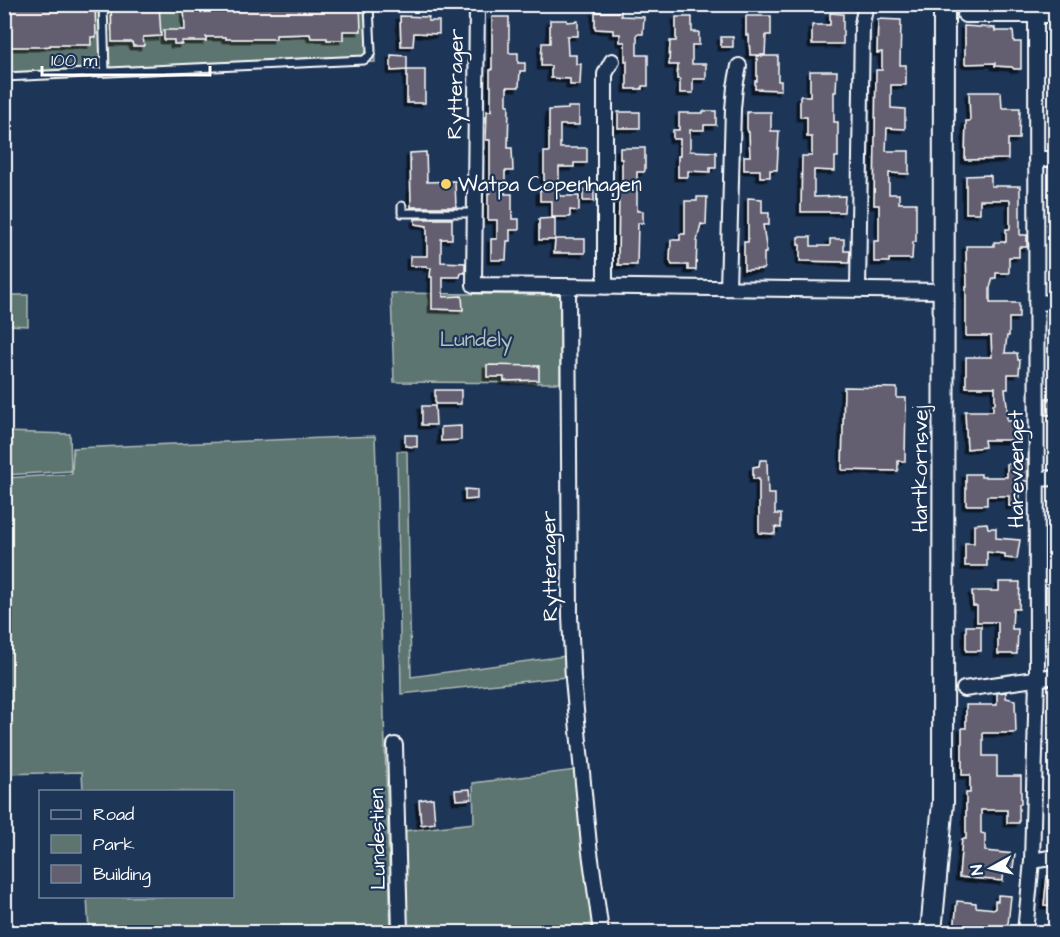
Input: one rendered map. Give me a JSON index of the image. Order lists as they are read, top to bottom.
{
  "streets": {
    "street": [
      "Rytterager",
      "Hartkornsvej",
      "Harevænget",
      "Lundestien"
    ]
  },
  "crossings": [
    ["Rytterager", "Hartkornsvej"]
  ],
  "parks": ["Lundely"],
  "places": ["Watpa Copenhagen"],
  "legend": ["Road", "Park", "Building"],
  "scale_bar": "100 m",
  "north": "left"
}
